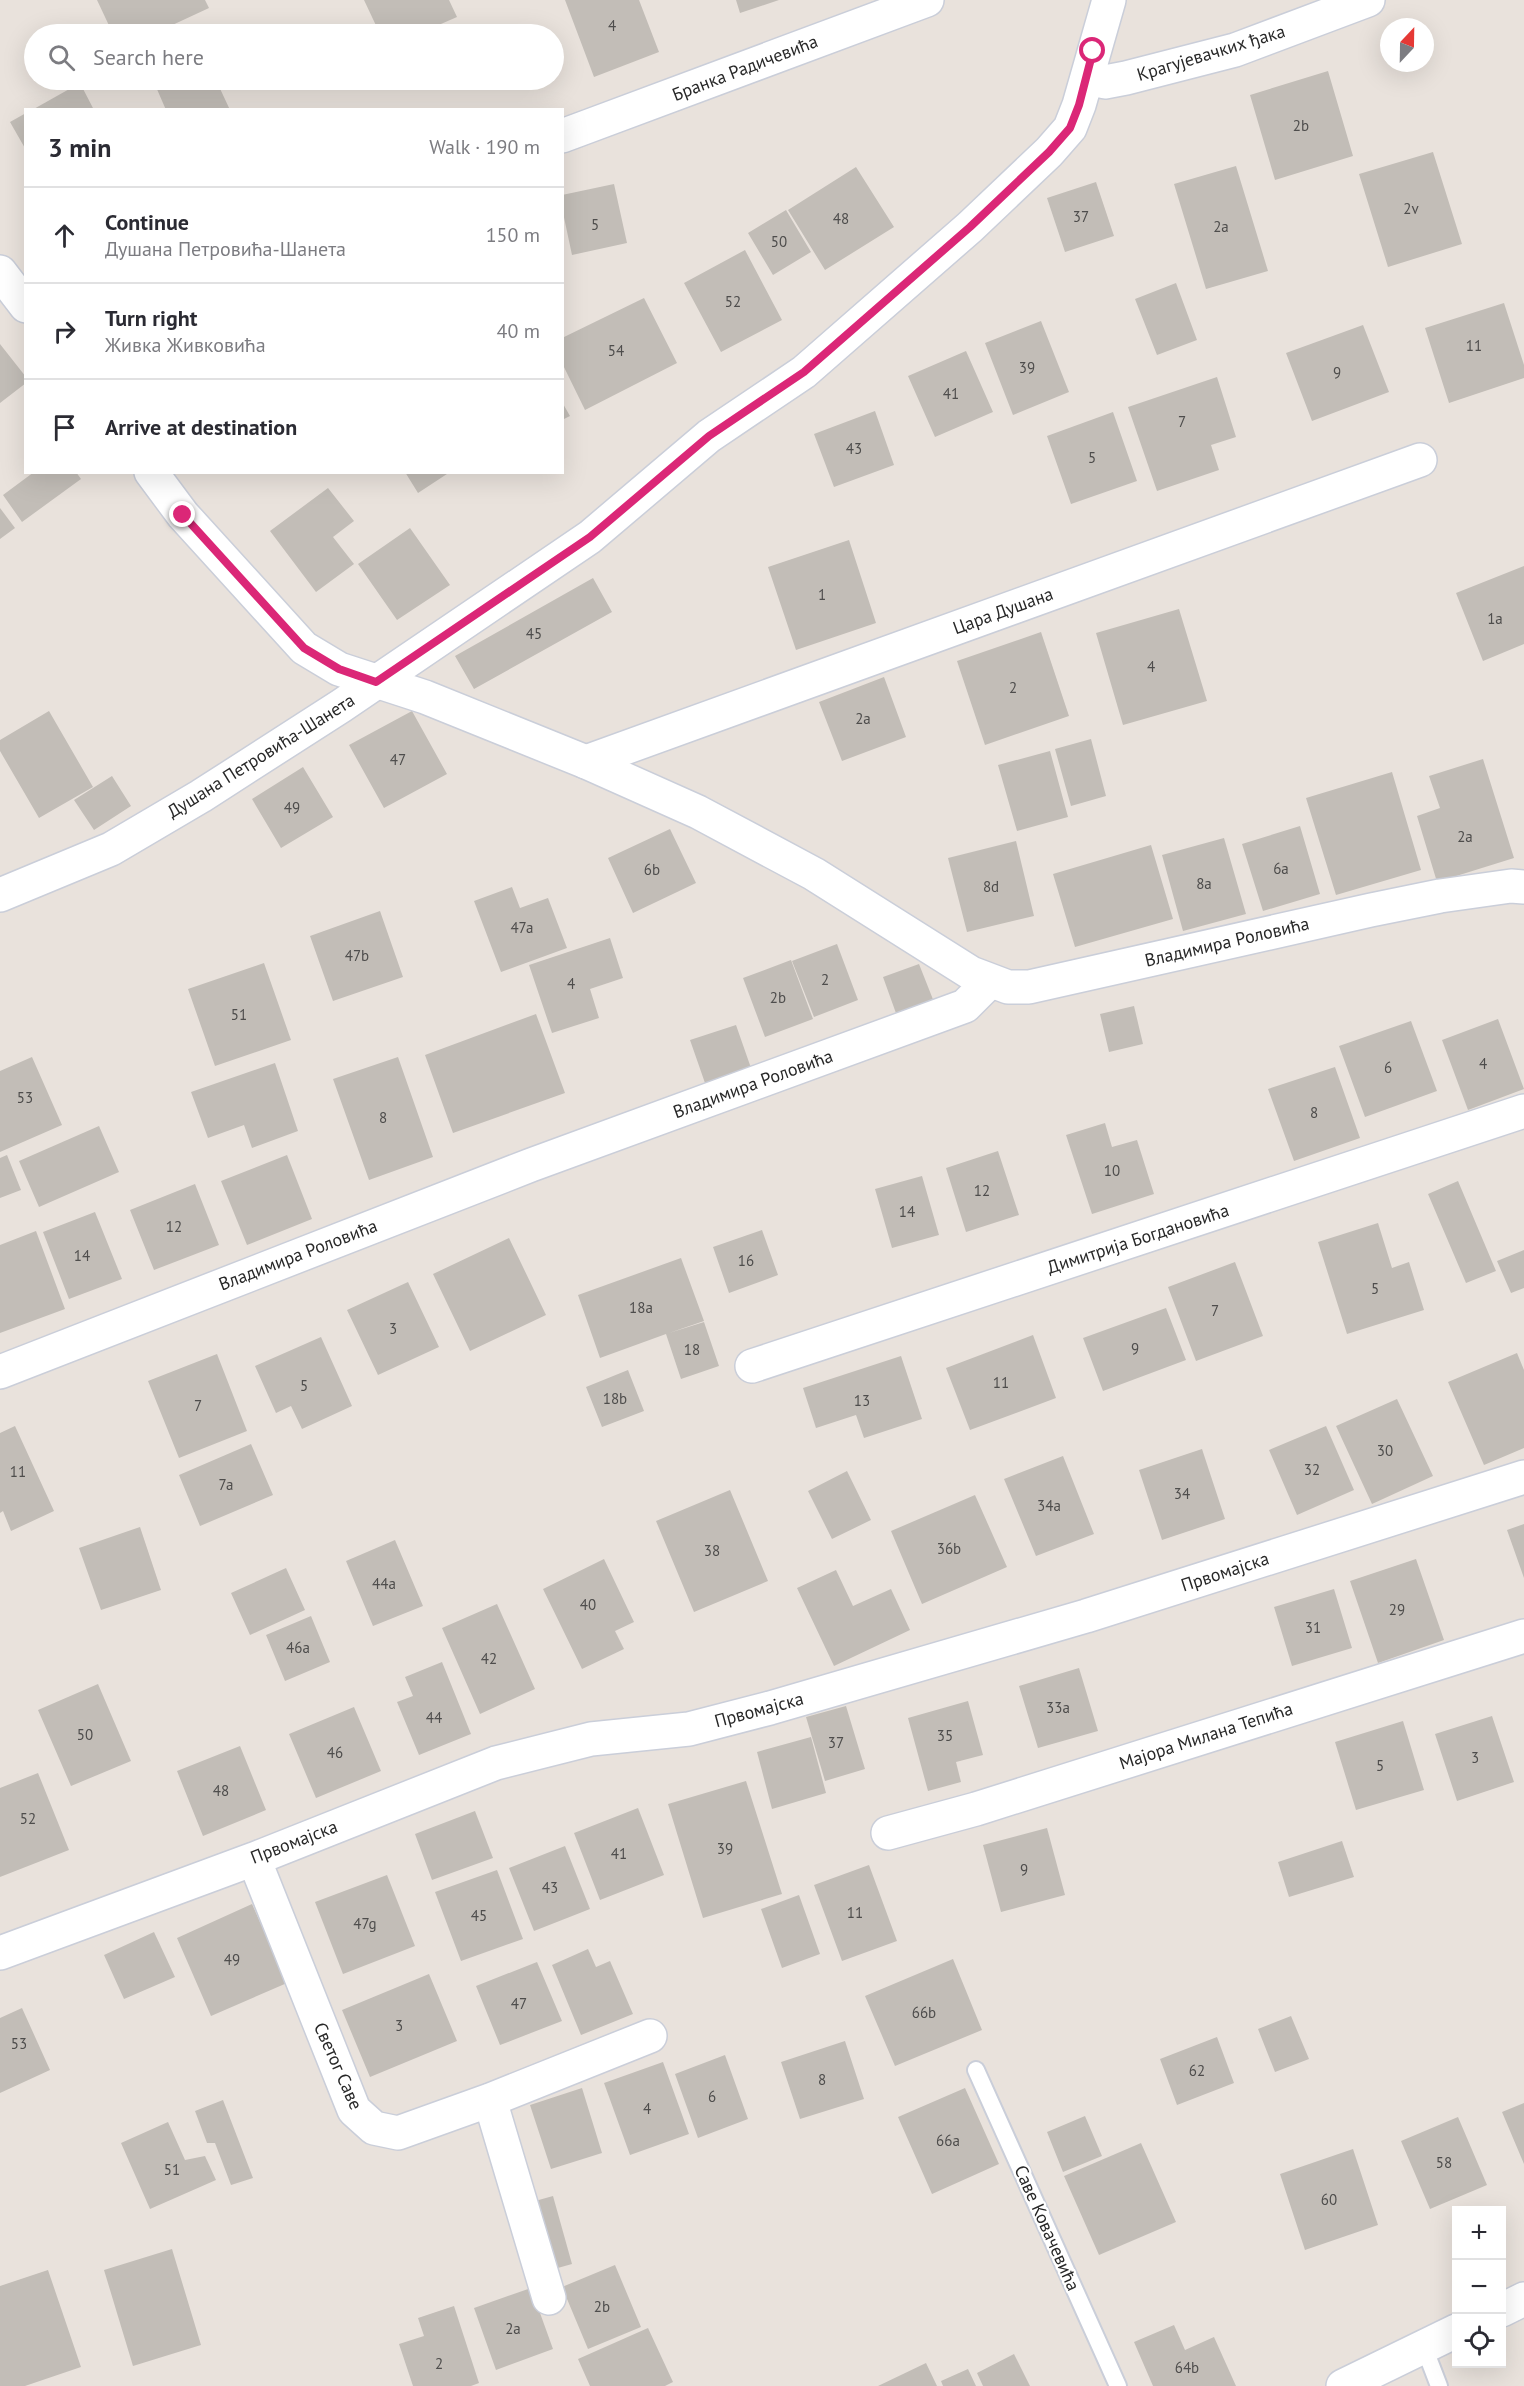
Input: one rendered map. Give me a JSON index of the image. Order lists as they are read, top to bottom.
{
  "streets": {
    "street": [
      "Крагујевачких ђака",
      "Бранка Радичевића",
      "Цара Душана",
      "Душана Петровића-Шанета",
      "Владимира Роловића",
      "Димитрија Богдановића",
      "Првомајска",
      "Мајора Милана Тепића",
      "Светог Саве"
    ],
    "lane": ["Саве Ковачевића"]
  },
  "crossings": [
    ["Крагујевачких ђака", "Душана Петровића-Шанета"],
    ["Првомајска", "Светог Саве"]
  ],
  "house_numbers": [
    "4",
    "2b",
    "2v",
    "37",
    "48",
    "5",
    "2a",
    "50",
    "52",
    "11",
    "54",
    "39",
    "9",
    "41",
    "7",
    "43",
    "5",
    "1",
    "1a",
    "45",
    "4",
    "2",
    "2a",
    "47",
    "49",
    "2a",
    "6a",
    "6b",
    "8a",
    "8d",
    "47a",
    "47b",
    "2",
    "4",
    "2b",
    "51",
    "4",
    "6",
    "53",
    "8",
    "8",
    "10",
    "12",
    "14",
    "12",
    "14",
    "16",
    "5",
    "18a",
    "7",
    "3",
    "9",
    "18",
    "11",
    "5",
    "18b",
    "13",
    "7",
    "30",
    "32",
    "11",
    "7a",
    "34",
    "34a",
    "36b",
    "38",
    "44a",
    "40",
    "29",
    "31",
    "46a",
    "42",
    "33a",
    "44",
    "50",
    "35",
    "37",
    "46",
    "3",
    "5",
    "48",
    "52",
    "39",
    "41",
    "9",
    "43",
    "11",
    "45",
    "47g",
    "49",
    "47",
    "66b",
    "3",
    "53",
    "62",
    "8",
    "6",
    "4",
    "66a",
    "58",
    "51",
    "60",
    "2b",
    "2a",
    "2",
    "64b"
  ],
  "north": "top",
  "page": {
    "search": "Search here",
    "heading": ["3 min", "Walk · 190 m"],
    "list": [
      ["Continue", "Душана Петровића-Шанета", "150 m"],
      ["Turn right", "Живка Живковића", "40 m"],
      "Arrive at destination"
    ],
    "map_buttons": ["+", "−"]
  }
}
